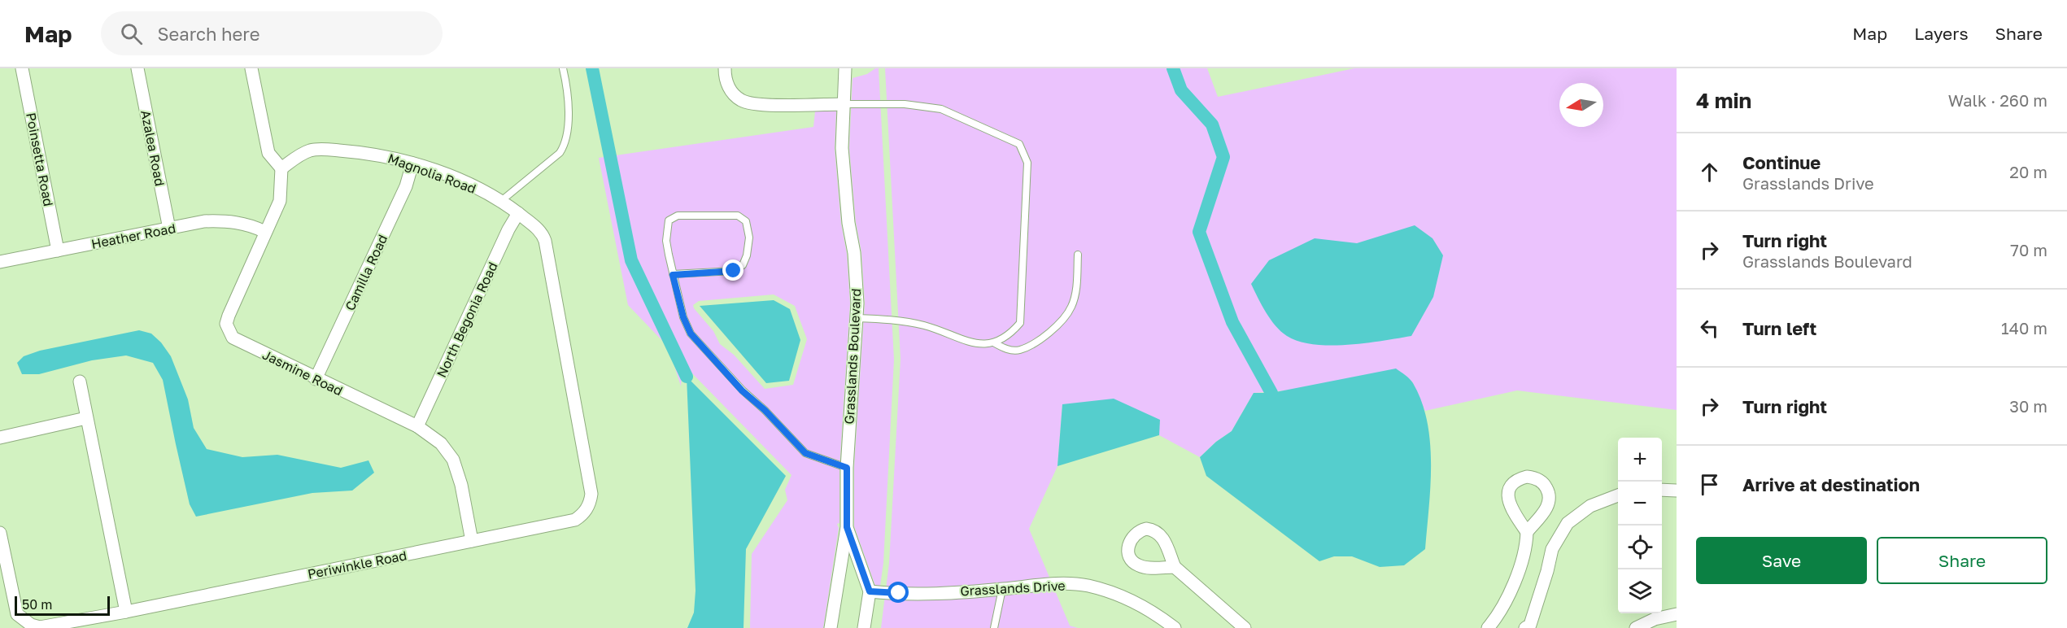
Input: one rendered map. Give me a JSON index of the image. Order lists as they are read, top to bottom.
{
  "streets": {
    "street": [
      "Azalea Road",
      "Poinsetta Road",
      "Magnolia Road",
      "Heather Road",
      "Camilla Road",
      "North Begonia Road",
      "Grasslands Boulevard",
      "Jasmine Road",
      "Periwinkle Road",
      "Grasslands Drive"
    ]
  },
  "crossings": [
    ["Azalea Road", "Heather Road"],
    ["Poinsetta Road", "Heather Road"],
    ["Magnolia Road", "Camilla Road"],
    ["Magnolia Road", "North Begonia Road"],
    ["Magnolia Road", "Jasmine Road"],
    ["Magnolia Road", "Periwinkle Road"],
    ["Heather Road", "Jasmine Road"],
    ["Camilla Road", "Jasmine Road"],
    ["North Begonia Road", "Jasmine Road"],
    ["Grasslands Boulevard", "Grasslands Drive"],
    ["Jasmine Road", "Periwinkle Road"]
  ],
  "scale_bar": "50 m",
  "north": "left",
  "page": {
    "header": "Map",
    "search": "Search here",
    "nav": ["Map", "Layers", "Share"],
    "heading": ["4 min", "Walk · 260 m"],
    "list": [
      ["Continue", "Grasslands Drive", "20 m"],
      ["Turn right", "Grasslands Boulevard", "70 m"],
      ["Turn left", "140 m"],
      ["Turn right", "30 m"],
      "Arrive at destination"
    ],
    "map_buttons": ["+", "−"],
    "buttons": ["Save", "Share"],
    "scale": "50 m"
  }
}
